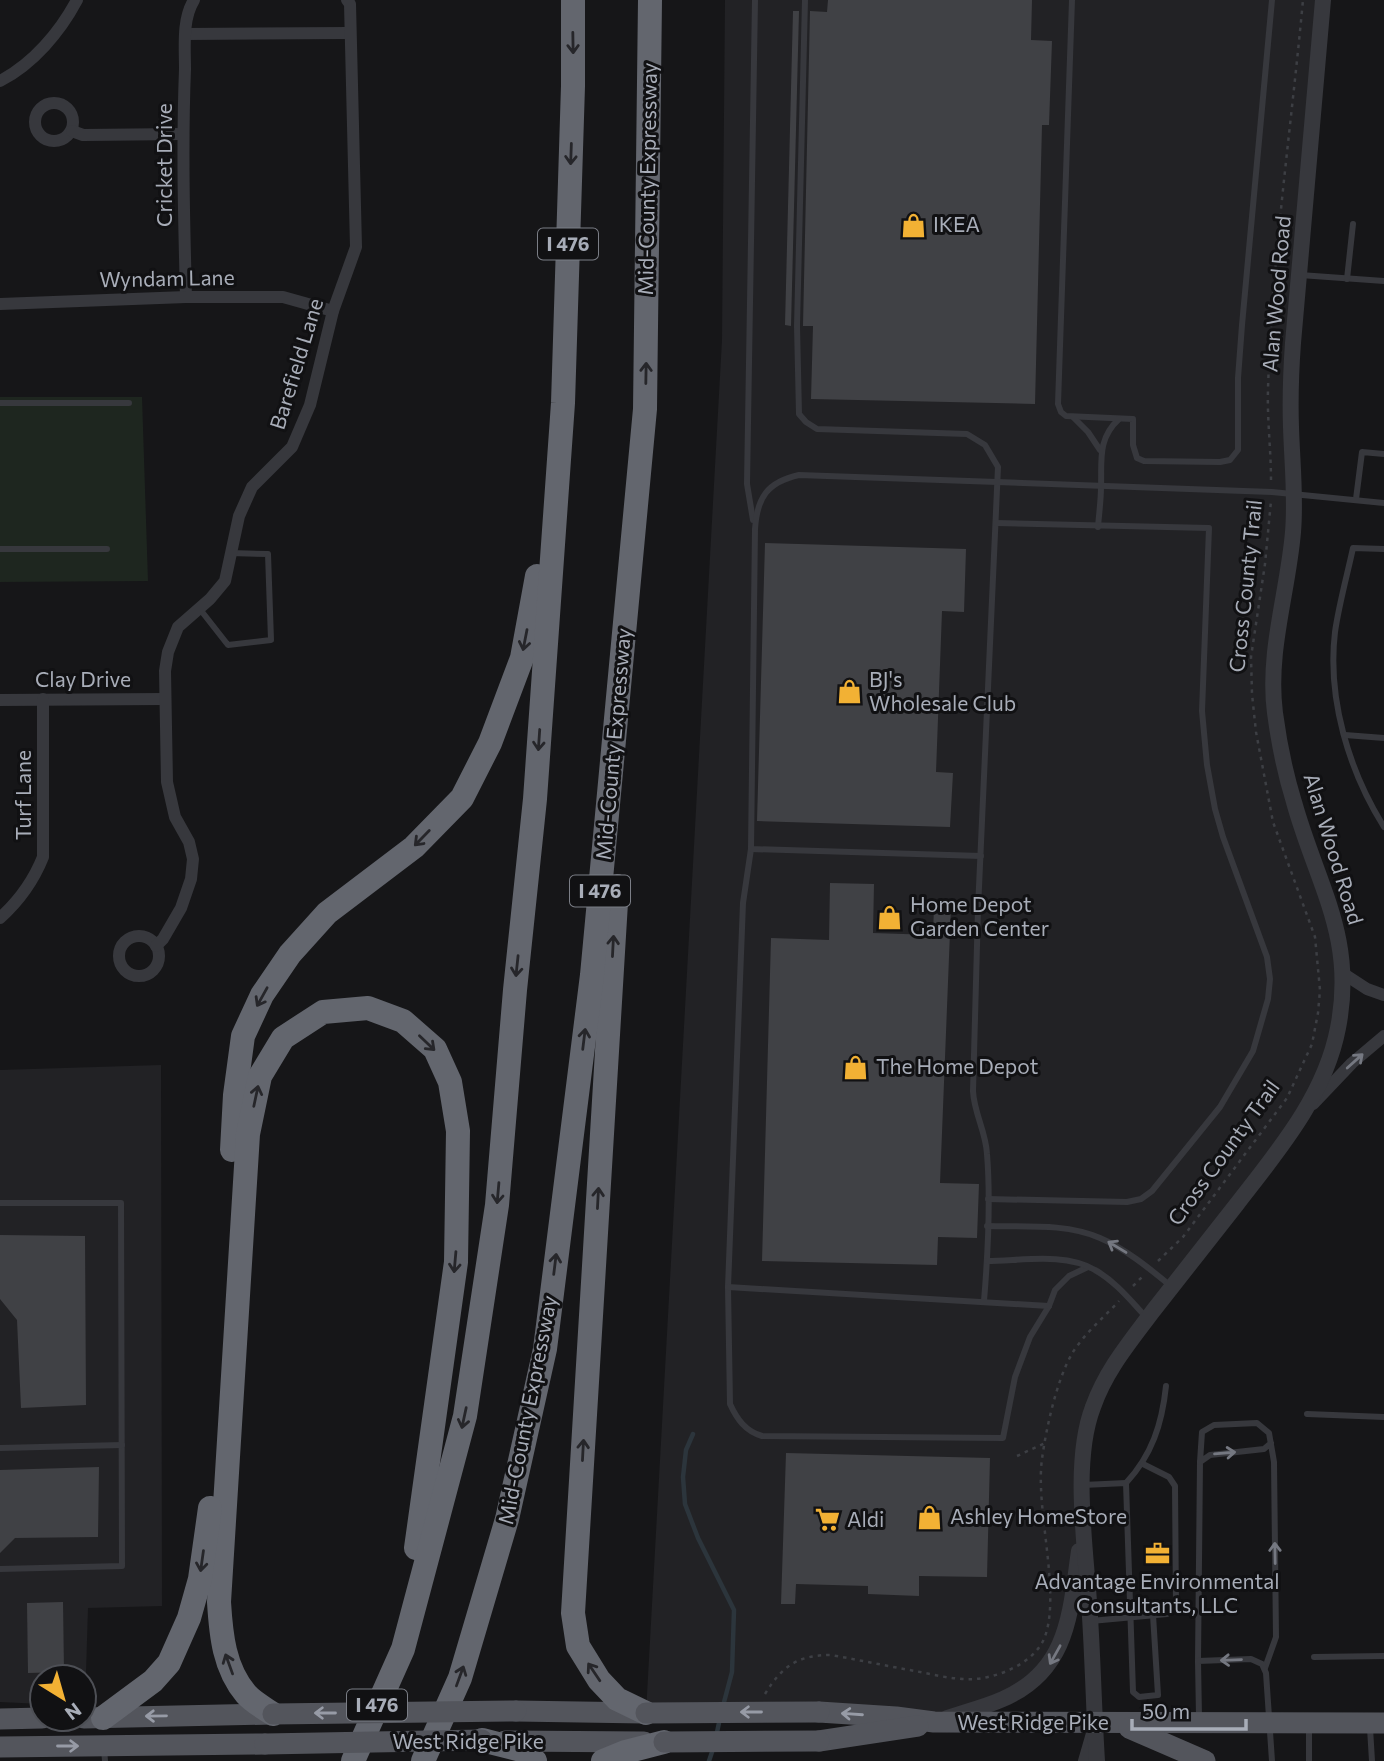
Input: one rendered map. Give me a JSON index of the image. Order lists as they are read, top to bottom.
{
  "streets": {
    "highway": ["Mid-County Expressway", "I 476"],
    "main road": ["West Ridge Pike"],
    "street": [
      "Cricket Drive",
      "Wyndam Lane",
      "Alan Wood Road",
      "Barefield Lane",
      "Clay Drive",
      "Turf Lane"
    ],
    "path": ["Cross County Trail"]
  },
  "crossings": [
    ["Cricket Drive", "Wyndam Lane"],
    ["Wyndam Lane", "Barefield Lane"],
    ["Alan Wood Road", "West Ridge Pike"],
    ["Barefield Lane", "Clay Drive"],
    ["Clay Drive", "Turf Lane"]
  ],
  "places": {
    "shop": [
      "IKEA",
      "BJ's Wholesale Club",
      "Home Depot Garden Center",
      "The Home Depot",
      "Ashley HomeStore"
    ],
    "supermarket": ["Aldi"],
    "office": ["Advantage Environmental Consultants, LLC"]
  },
  "scale_bar": "50 m",
  "north": "bottom right"
}
